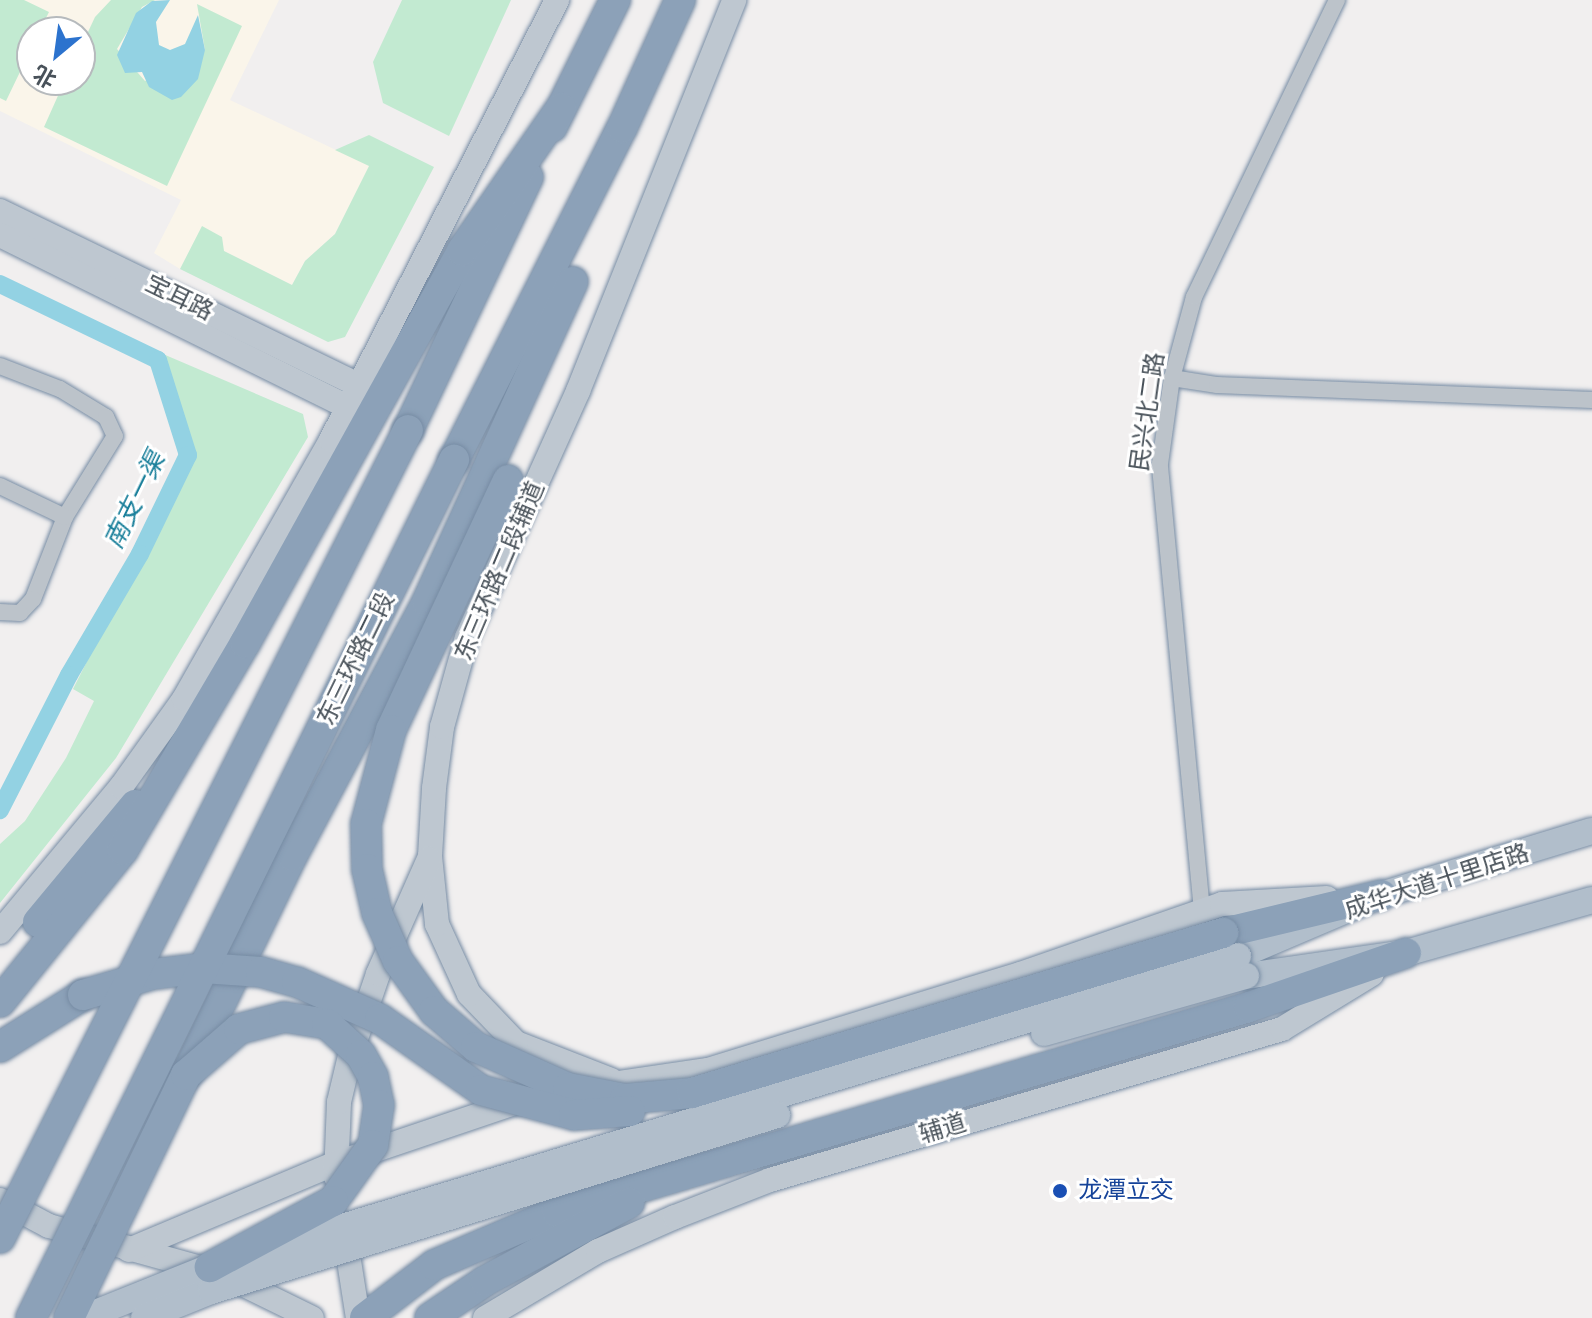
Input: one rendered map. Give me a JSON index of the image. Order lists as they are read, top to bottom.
{
  "streets": {
    "highway": ["东三环路二段"],
    "main road": [
      "宝耳路",
      "东三环路二段辅道",
      "成华大道十里店路",
      "辅道"
    ],
    "street": ["民兴北二路"]
  },
  "crossings": [
    ["成华大道十里店路", "辅道"]
  ],
  "water": ["南支一渠"],
  "places": ["龙潭立交"],
  "north": "bottom left"
}
